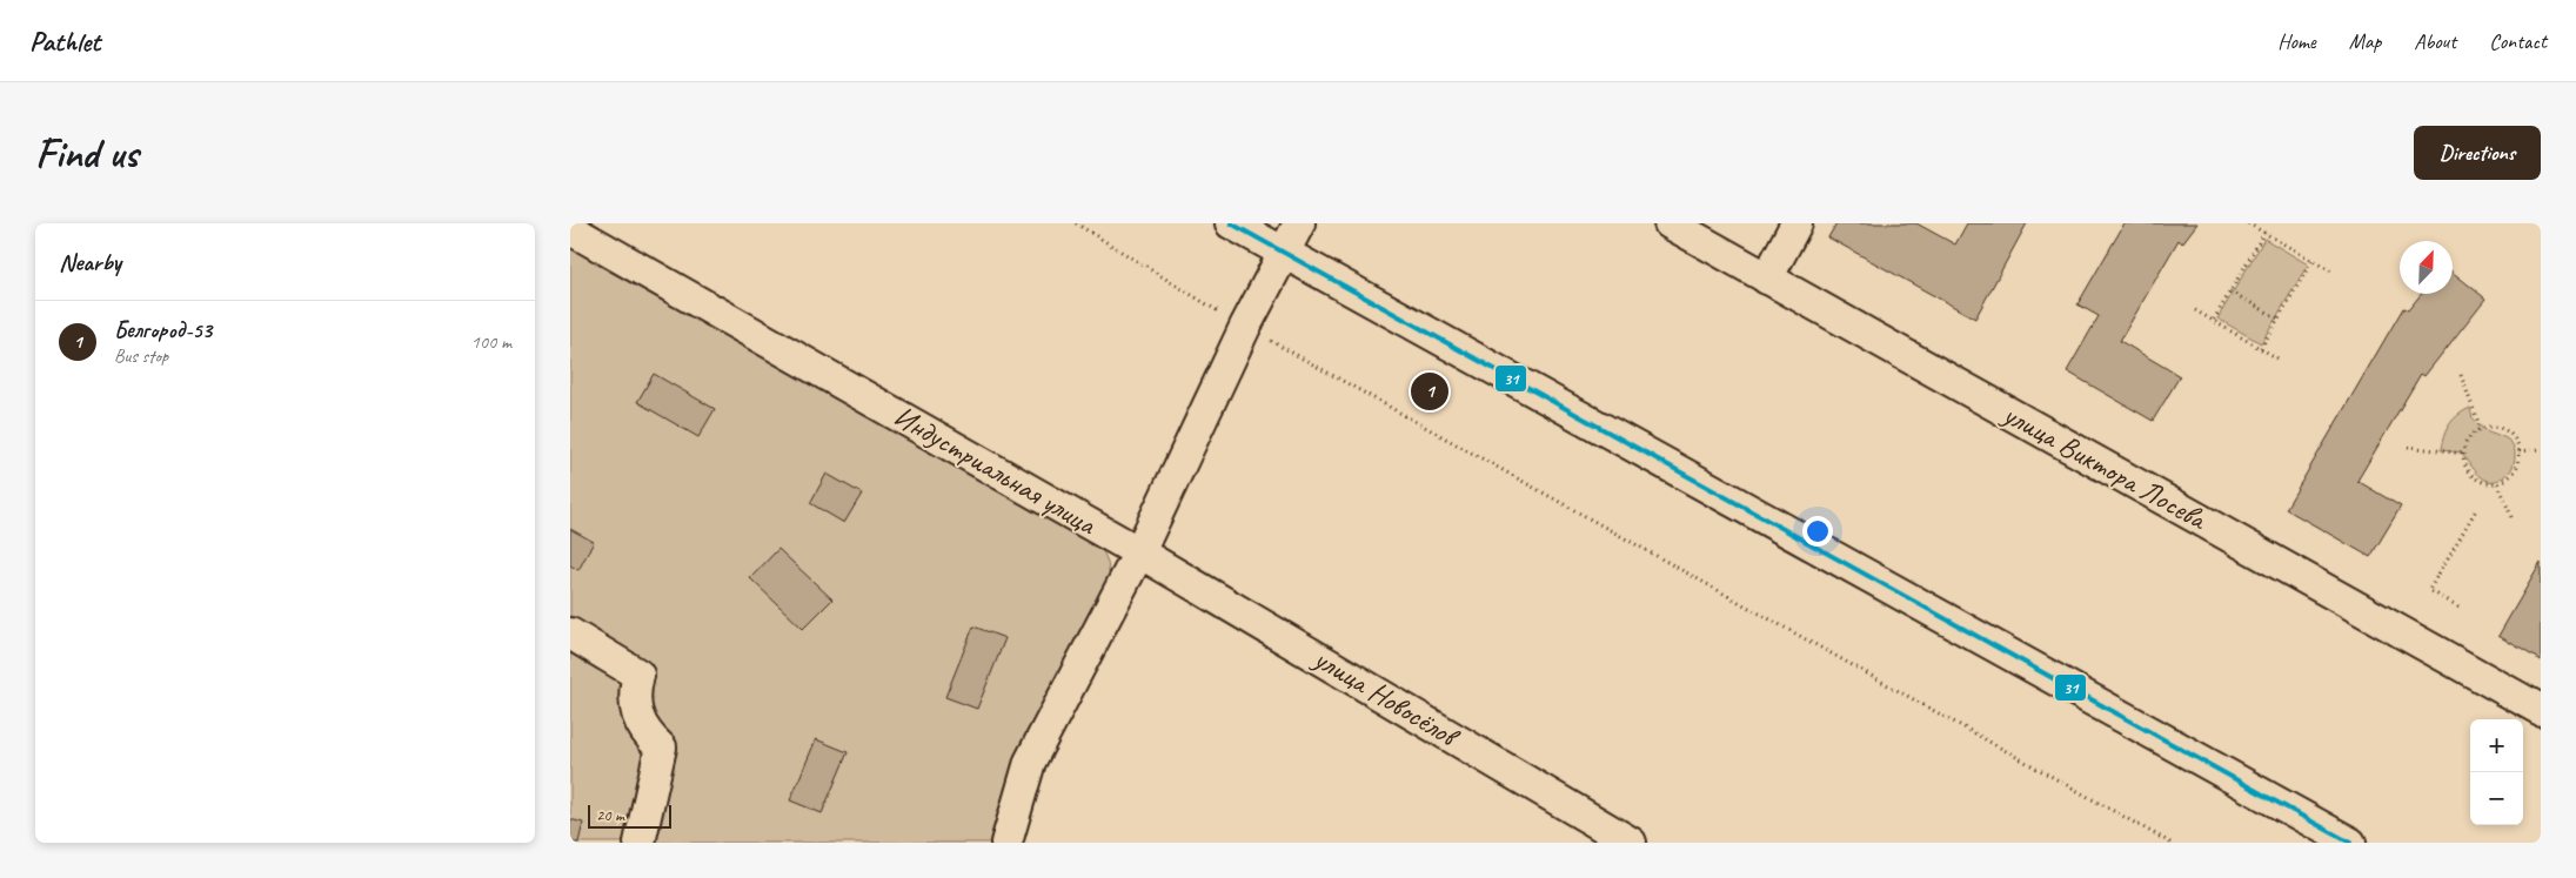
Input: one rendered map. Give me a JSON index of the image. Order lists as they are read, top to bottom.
{
  "streets": {
    "street": ["улица Виктора Лосева", "Индустриальная улица", "улица Новосёлов"]
  },
  "crossings": [
    ["Индустриальная улица", "улица Новосёлов"]
  ],
  "lines": ["transit line 31"],
  "scale_bar": "20 m",
  "north": "top right",
  "page": {
    "header": "Pathlet",
    "nav": [
      "Home",
      "Map",
      "About",
      "Contact"
    ],
    "buttons": "Directions",
    "title": "Find us",
    "heading": "Nearby",
    "list": [
      {
        "mark": "1",
        "name": "Белгород-53",
        "note": "Bus stop",
        "value": "100 m"
      }
    ],
    "pins": "1",
    "map_buttons": ["+", "−"],
    "scale": "20 m"
  }
}
